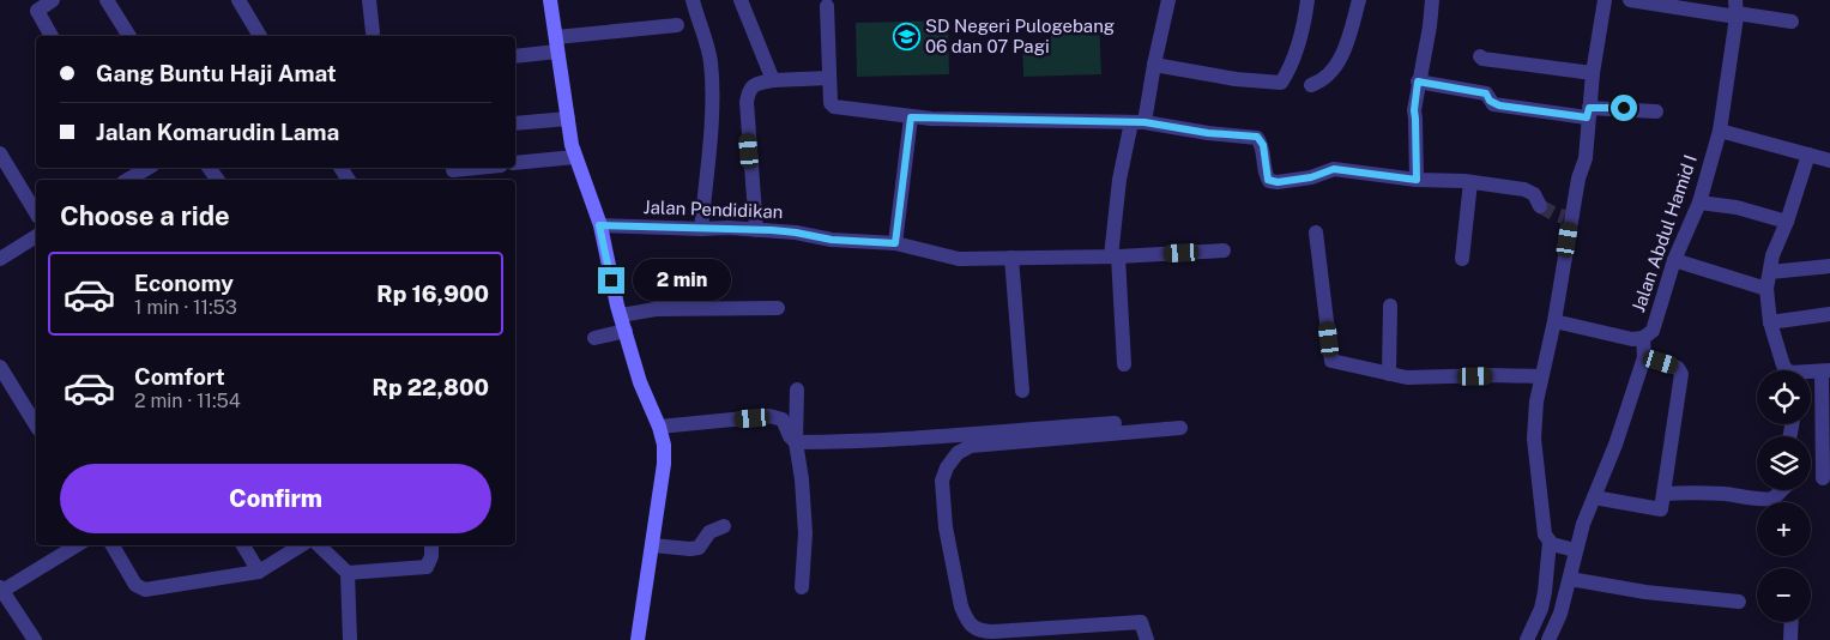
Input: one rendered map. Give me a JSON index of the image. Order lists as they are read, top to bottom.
{
  "streets": {
    "street": ["Jalan Pendidikan", "Jalan Abdul Hamid I"]
  },
  "places": {
    "school or university": ["SD Negeri Pulogebang 06 dan 07 Pagi"]
  },
  "page": {
    "banner": ["Gang Buntu Haji Amat", "Jalan Komarudin Lama"],
    "heading": "Choose a ride",
    "list": [
      {
        "name": "Economy",
        "note": "1 min · 11:53",
        "value": "Rp 16,900"
      },
      {
        "name": "Comfort",
        "note": "2 min · 11:54",
        "value": "Rp 22,800"
      }
    ],
    "bubble": "2 min",
    "map_buttons": ["+", "−"],
    "buttons": "Confirm"
  }
}
